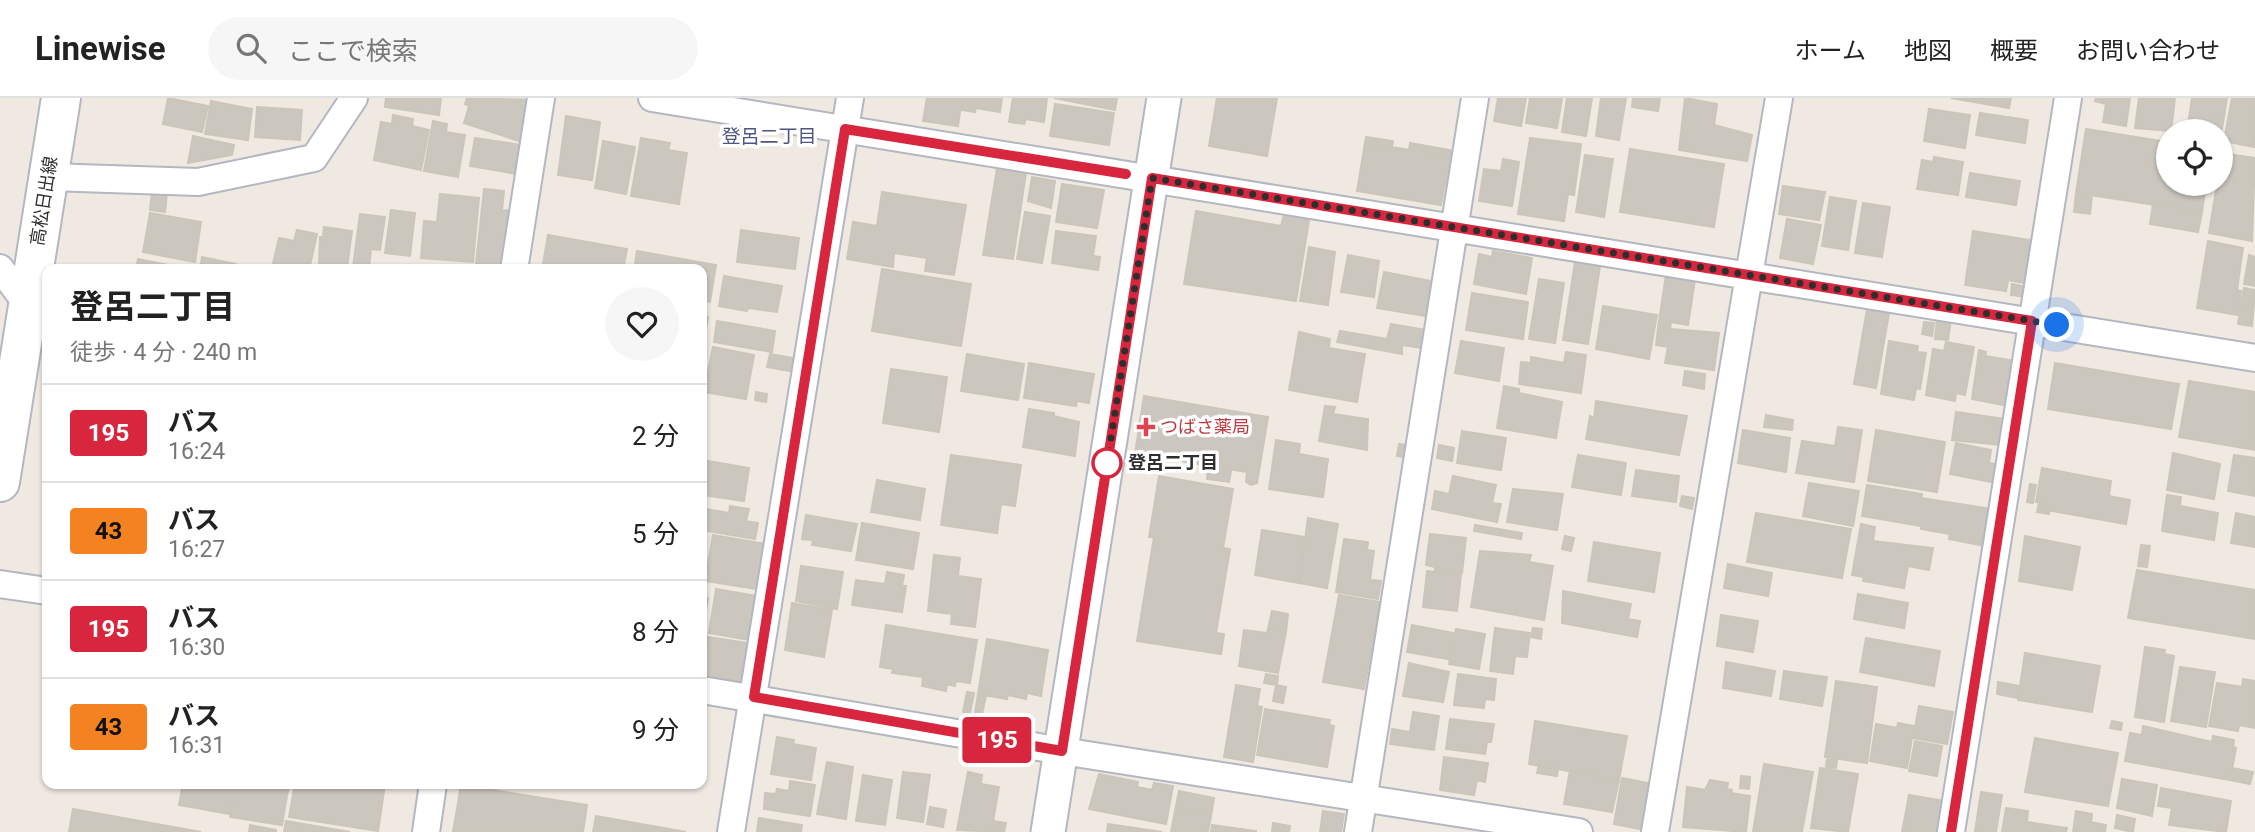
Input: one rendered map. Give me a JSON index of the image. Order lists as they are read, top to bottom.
{
  "streets": {
    "main road": ["高松日出線"]
  },
  "districts": ["登呂二丁目"],
  "places": {
    "health": ["つばさ薬局"],
    "other": ["登呂二丁目"]
  },
  "lines": ["bus line 195"],
  "page": {
    "header": "Linewise",
    "search": "ここで検索",
    "nav": [
      "ホーム",
      "地図",
      "概要",
      "お問い合わせ"
    ],
    "on_map": "195",
    "heading": ["登呂二丁目", "徒歩 · 4 分 · 240 m"],
    "list": [
      {
        "mark": "195",
        "name": "バス",
        "note": "16:24",
        "value": "2 分"
      },
      {
        "mark": "43",
        "name": "バス",
        "note": "16:27",
        "value": "5 分"
      },
      {
        "mark": "195",
        "name": "バス",
        "note": "16:30",
        "value": "8 分"
      },
      {
        "mark": "43",
        "name": "バス",
        "note": "16:31",
        "value": "9 分"
      }
    ]
  }
}
